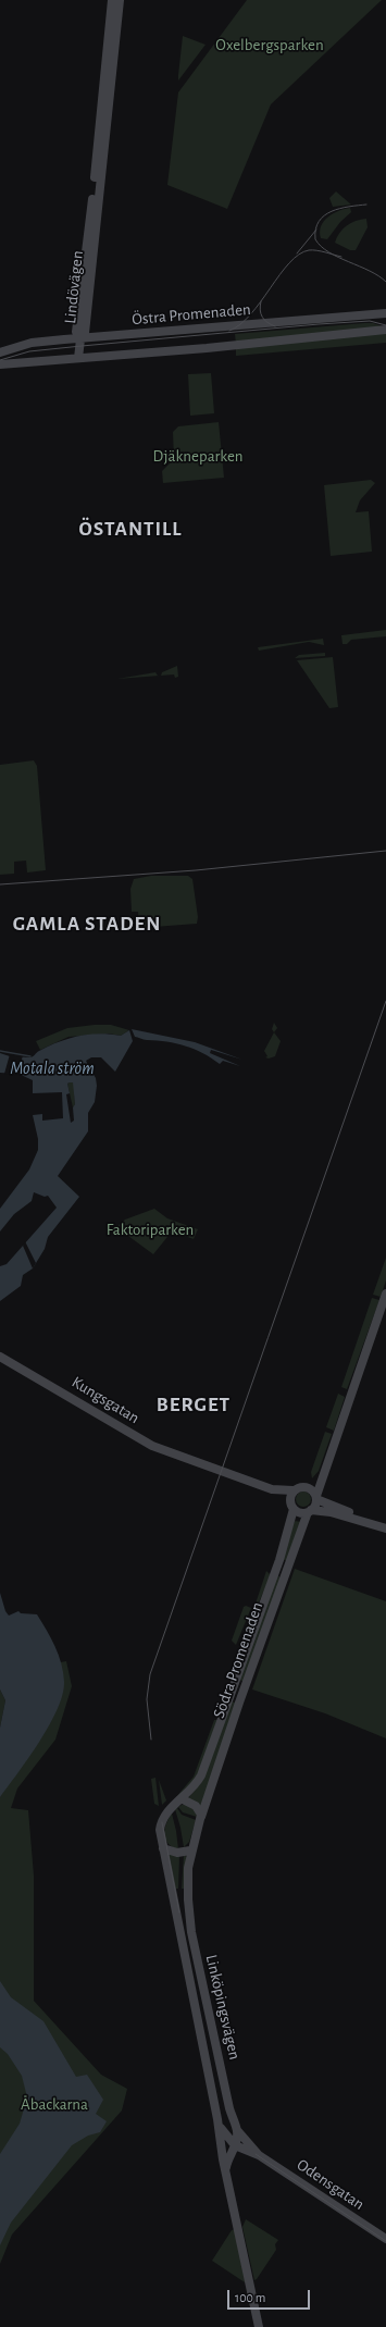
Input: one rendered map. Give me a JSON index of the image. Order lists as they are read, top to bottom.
{
  "streets": {
    "main road": [
      "Lindövägen",
      "Östra Promenaden",
      "Kungsgatan",
      "Södra Promenaden",
      "Linköpingsvägen",
      "Odensgatan"
    ]
  },
  "crossings": [
    ["Lindövägen", "Östra Promenaden"],
    ["Kungsgatan", "Södra Promenaden"],
    ["Södra Promenaden", "Linköpingsvägen"],
    ["Linköpingsvägen", "Odensgatan"]
  ],
  "districts": ["ÖSTANTILL", "GAMLA STADEN", "BERGET"],
  "water": ["Motala ström"],
  "parks": [
    "Oxelbergsparken",
    "Djäkneparken",
    "Faktoriparken",
    "Åbackarna"
  ],
  "scale_bar": "100 m"
}
